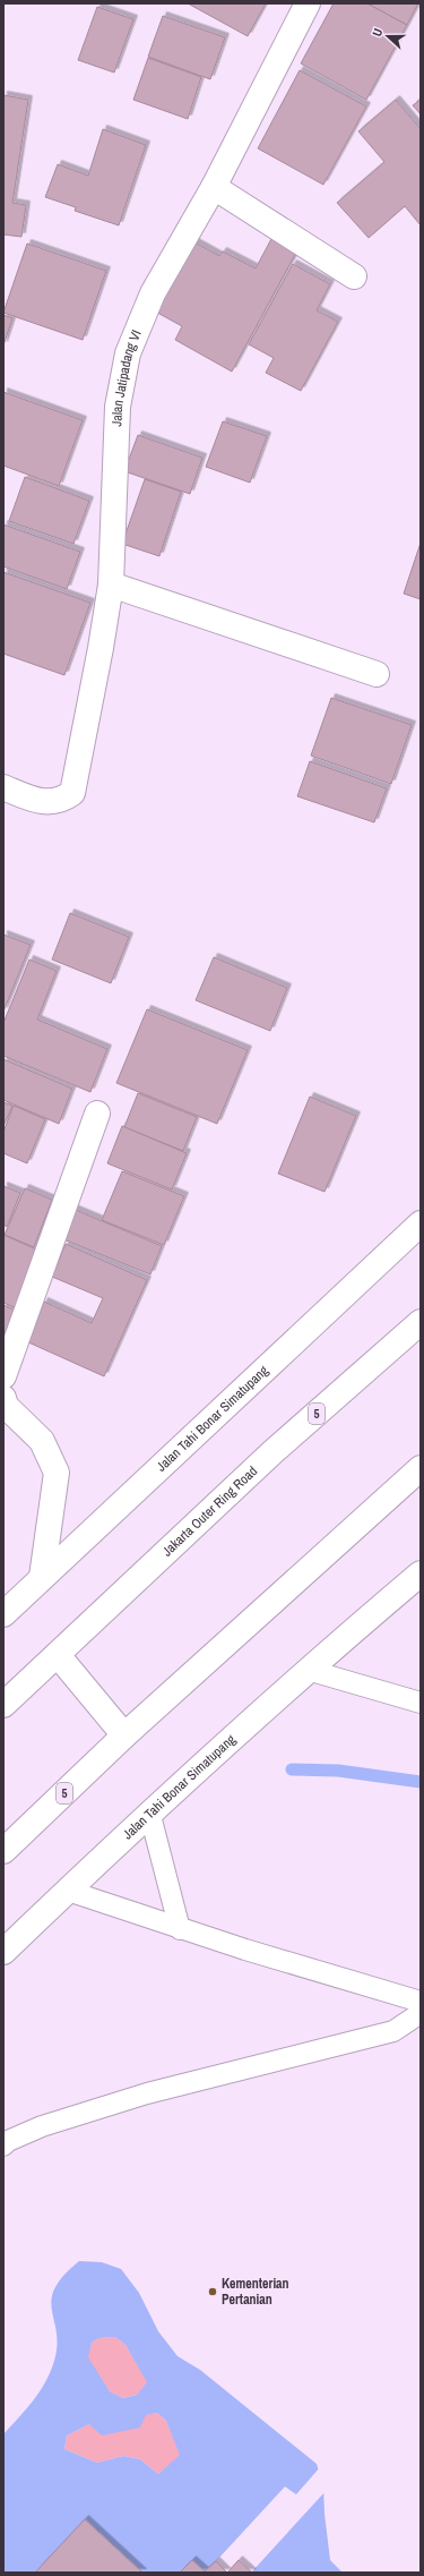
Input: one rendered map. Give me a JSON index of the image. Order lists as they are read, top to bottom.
{
  "streets": {
    "main road": [
      "Jalan Jatipadang VI",
      "5",
      "Jalan Tahi Bonar Simatupang",
      "Jakarta Outer Ring Road"
    ]
  },
  "places": ["Kementerian Pertanian"],
  "north": "left"
}
